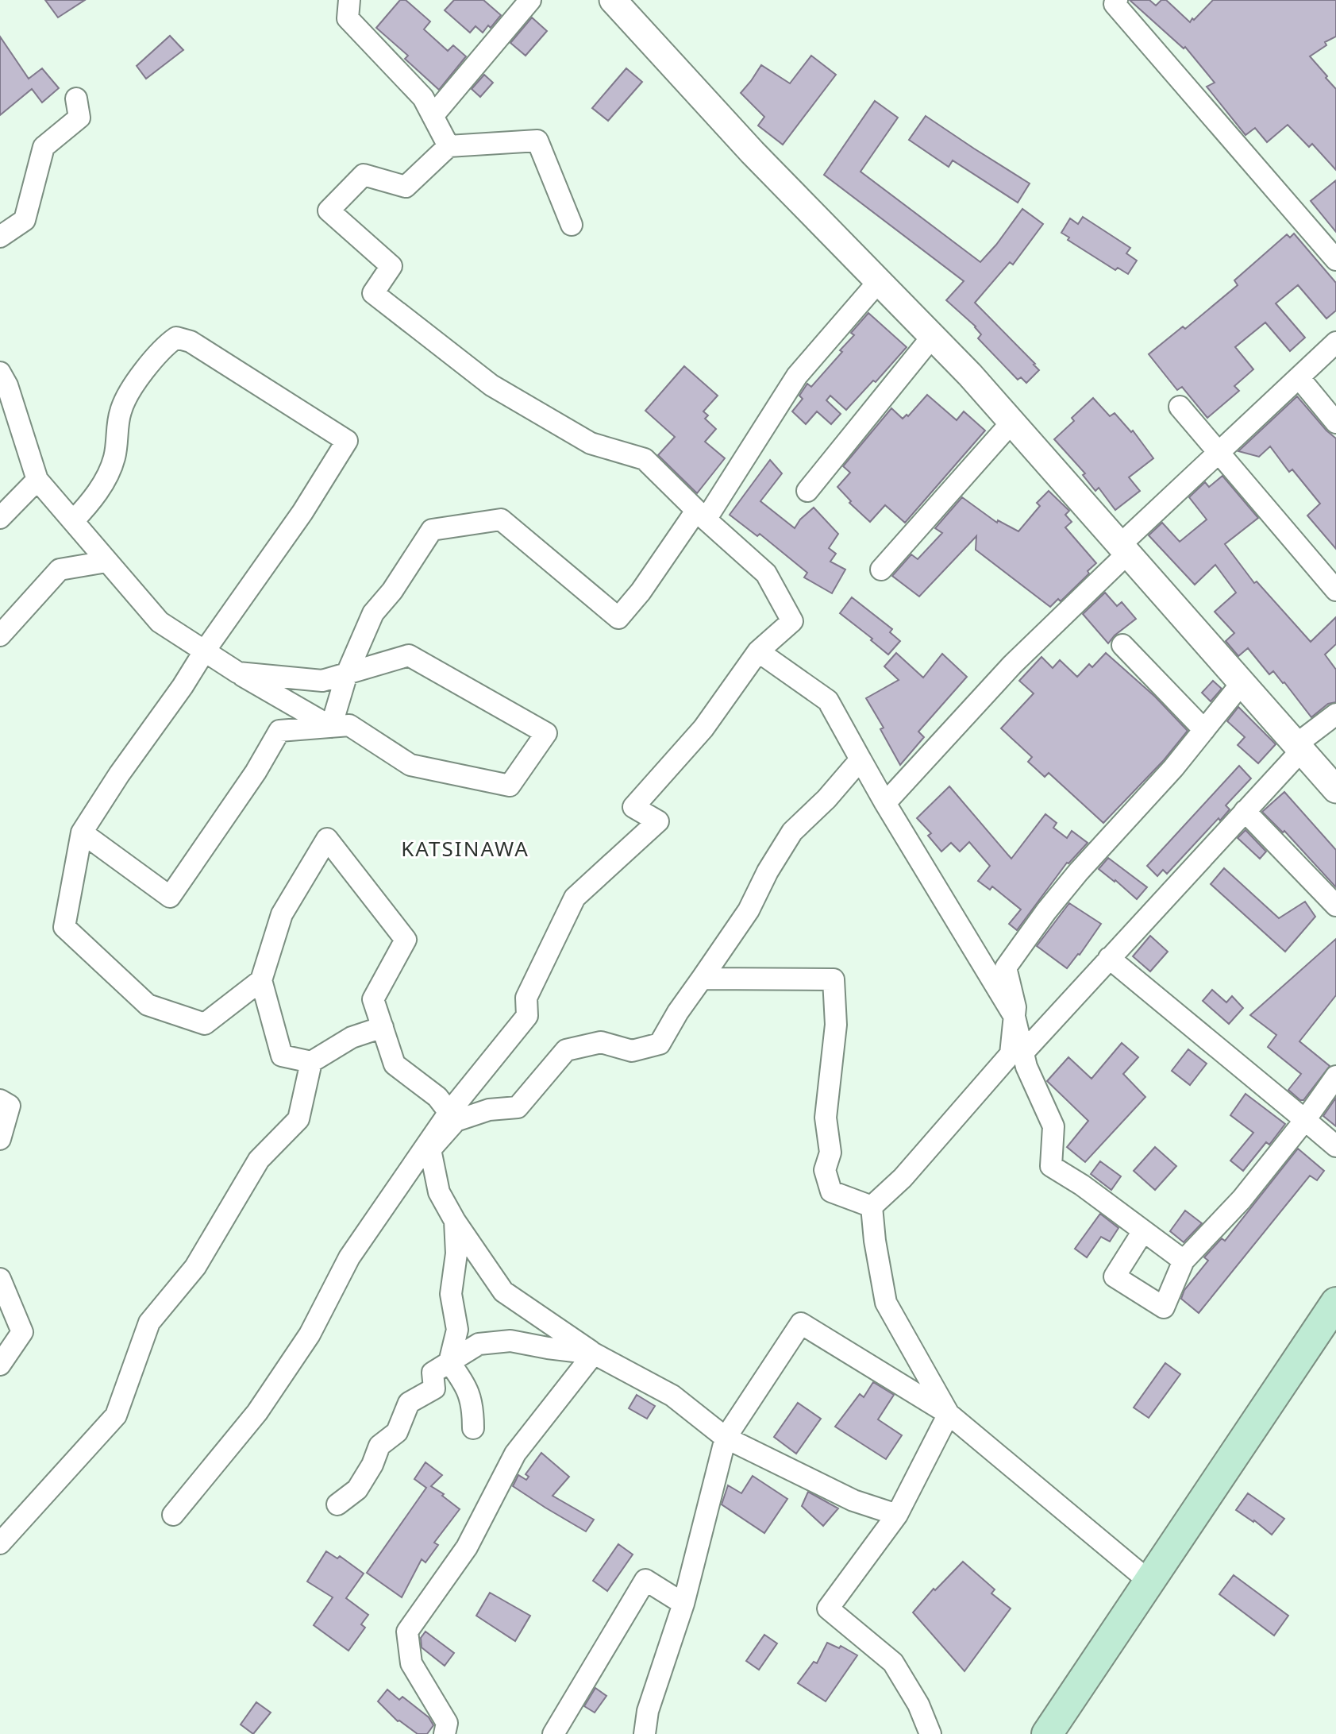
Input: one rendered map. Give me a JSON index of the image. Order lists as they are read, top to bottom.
{
  "districts": ["KATSINAWA"]
}
